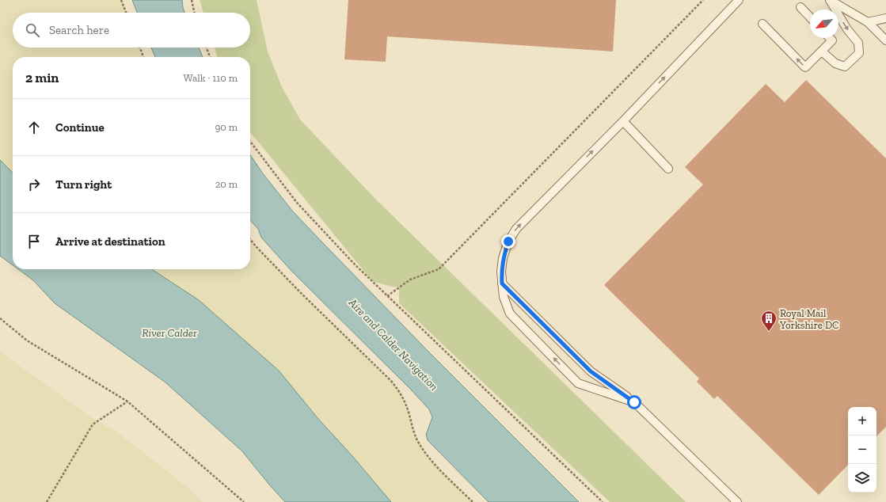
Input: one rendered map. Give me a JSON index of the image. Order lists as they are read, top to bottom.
{
  "water": ["River Calder", "Aire and Calder Navigation"],
  "places": {
    "building": ["Royal Mail Yorkshire DC"]
  },
  "north": "bottom left",
  "page": {
    "search": "Search here",
    "heading": ["2 min", "Walk · 110 m"],
    "list": [
      ["Continue", "90 m"],
      ["Turn right", "20 m"],
      "Arrive at destination"
    ],
    "map_buttons": ["+", "−"]
  }
}
